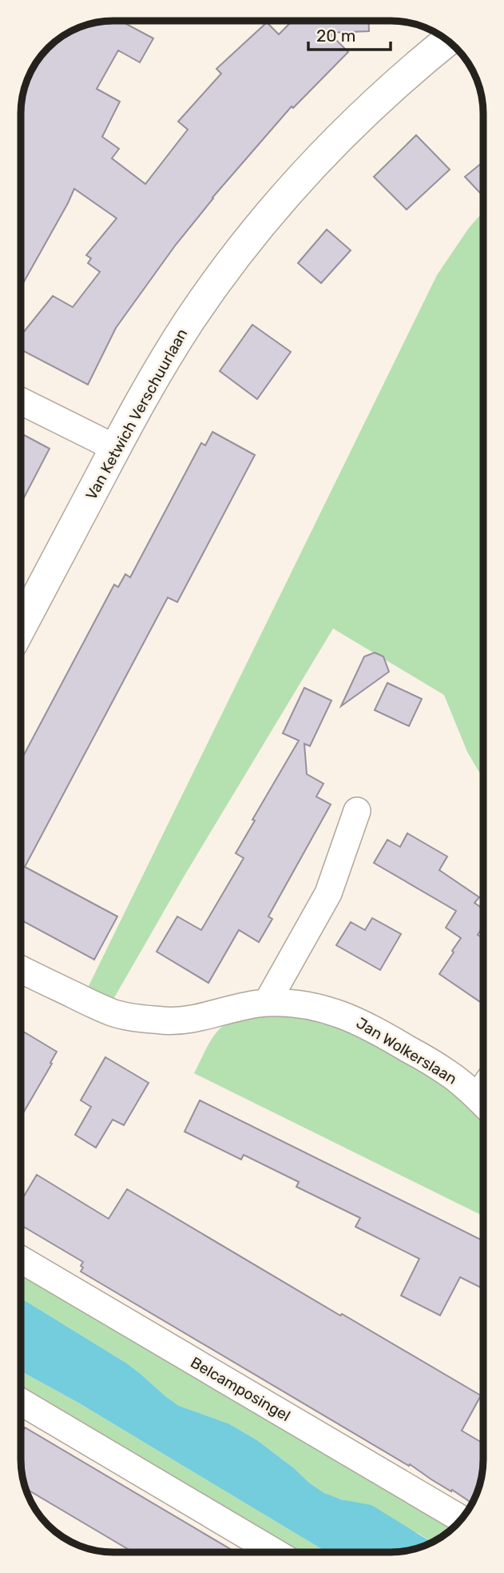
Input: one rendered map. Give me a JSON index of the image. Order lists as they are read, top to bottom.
{
  "streets": {
    "main road": ["Van Ketwich Verschuurlaan"],
    "street": ["Jan Wolkerslaan", "Belcamposingel"]
  },
  "scale_bar": "20 m"
}
